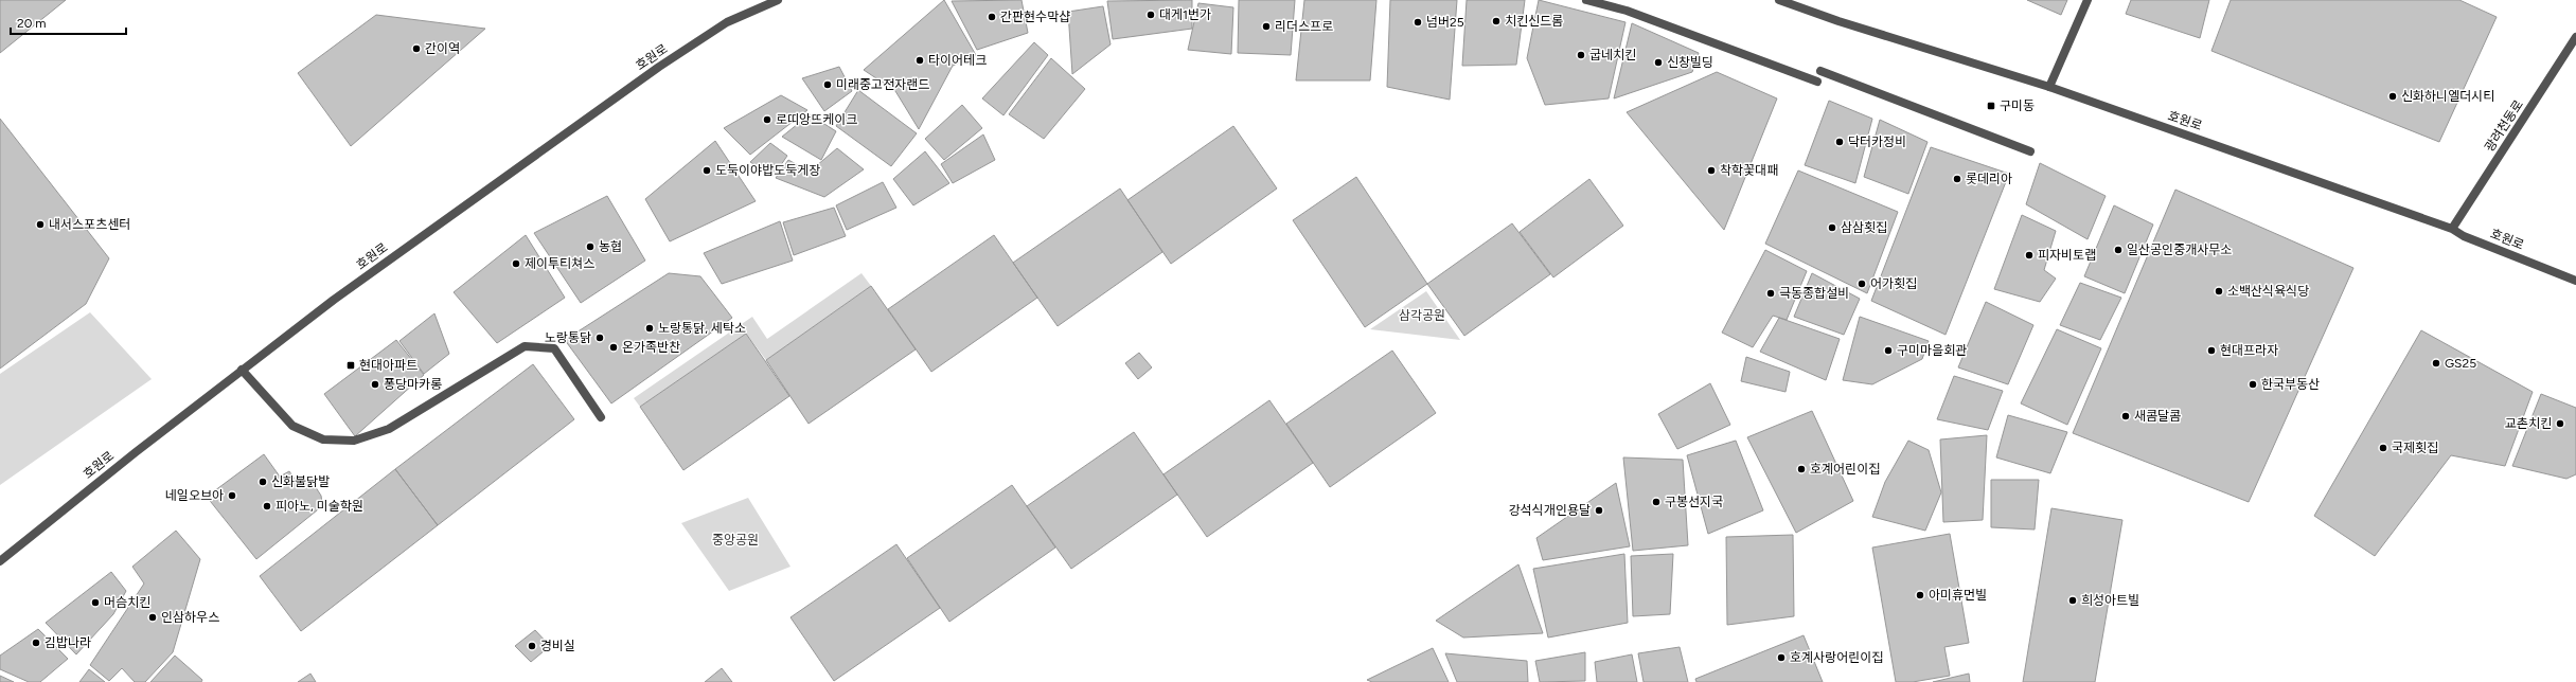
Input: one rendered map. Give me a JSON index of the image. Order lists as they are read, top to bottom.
{
  "streets": {
    "street": ["호원로", "광려천동로"]
  },
  "crossings": [
    ["호원로", "광려천동로"]
  ],
  "parks": ["삼각공원", "중앙공원"],
  "places": {
    "other": [
      "대게1번가",
      "간판현수막샵",
      "치킨신드롬",
      "넘버25",
      "리더스프로",
      "간이역",
      "굽네치킨",
      "타이어테크",
      "신창빌딩",
      "미래중고전자랜드",
      "신화하니엘더시티",
      "로띠앙뜨케이크",
      "닥터카정비",
      "도둑이야밥도둑게장",
      "착학꽃대패",
      "롯데리아",
      "내서스포츠센터",
      "삼삼횟집",
      "농협",
      "일산공인중개사무소",
      "피자비토랩",
      "제이투티쳐스",
      "어가횟집",
      "소백산식육식당",
      "극동종합설비",
      "노랑통닭, 세탁소",
      "노랑통닭",
      "온가족반찬",
      "구미마을회관",
      "현대프라자",
      "GS25",
      "퐁당마카롱",
      "한국부동산",
      "새콤달콤",
      "교촌치킨",
      "국제횟집",
      "호계어린이집",
      "신화불닭발",
      "네일오브아",
      "구봉선지국",
      "피아노, 미술학원",
      "강석식개인용달",
      "아미휴먼빌",
      "희성아트빌",
      "머슴치킨",
      "인삼하우스",
      "김밥나라",
      "경비실",
      "호계사랑어린이집"
    ],
    "transit": ["구미동", "현대아파트"]
  },
  "scale_bar": "20 m"
}
